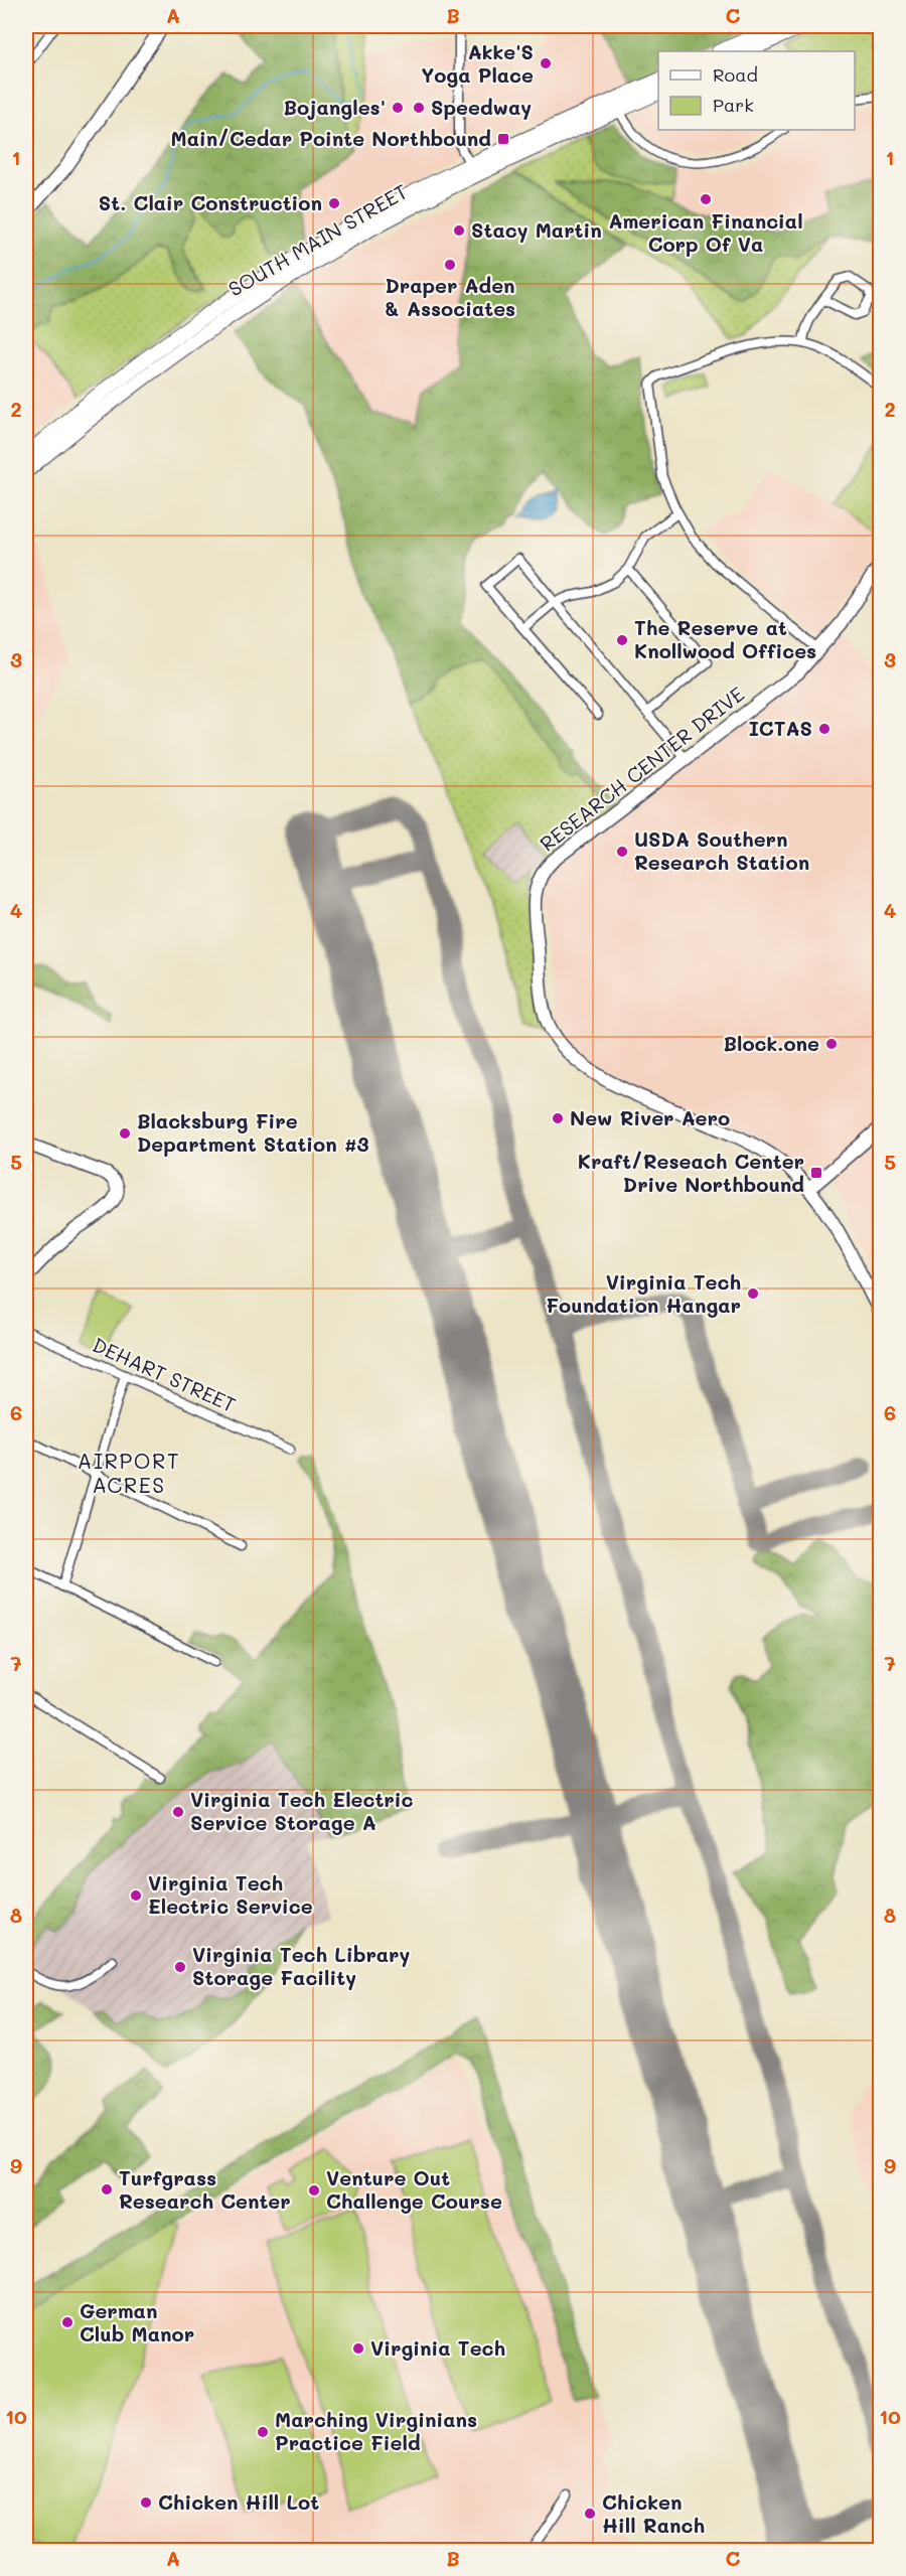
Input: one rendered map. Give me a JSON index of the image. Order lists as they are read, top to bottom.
{
  "streets": {
    "main road": ["SOUTH MAIN STREET", "RESEARCH CENTER DRIVE"],
    "street": ["DEHART STREET"]
  },
  "districts": ["AIRPORT ACRES"],
  "places": {
    "other": [
      "Akke'S Yoga Place",
      "Bojangles'",
      "Speedway",
      "American Financial Corp Of Va",
      "St. Clair Construction",
      "Stacy Martin",
      "Draper Aden & Associates",
      "The Reserve at Knollwood Offices",
      "ICTAS",
      "USDA Southern Research Station",
      "Block.one",
      "New River Aero",
      "Blacksburg Fire Department Station #3",
      "Virginia Tech Foundation Hangar",
      "Virginia Tech Electric Service Storage A",
      "Virginia Tech Electric Service",
      "Virginia Tech Library Storage Facility",
      "Turfgrass Research Center",
      "Venture Out Challenge Course",
      "German Club Manor",
      "Virginia Tech",
      "Marching Virginians Practice Field",
      "Chicken Hill Lot",
      "Chicken Hill Ranch"
    ],
    "transit": ["Main/Cedar Pointe Northbound", "Kraft/Reseach Center Drive Northbound"]
  },
  "legend": ["Road", "Park"],
  "grid": {
    "columns": ["A", "B", "C"],
    "rows": [
      "1",
      "2",
      "3",
      "4",
      "5",
      "6",
      "7",
      "8",
      "9",
      "10"
    ]
  }
}
